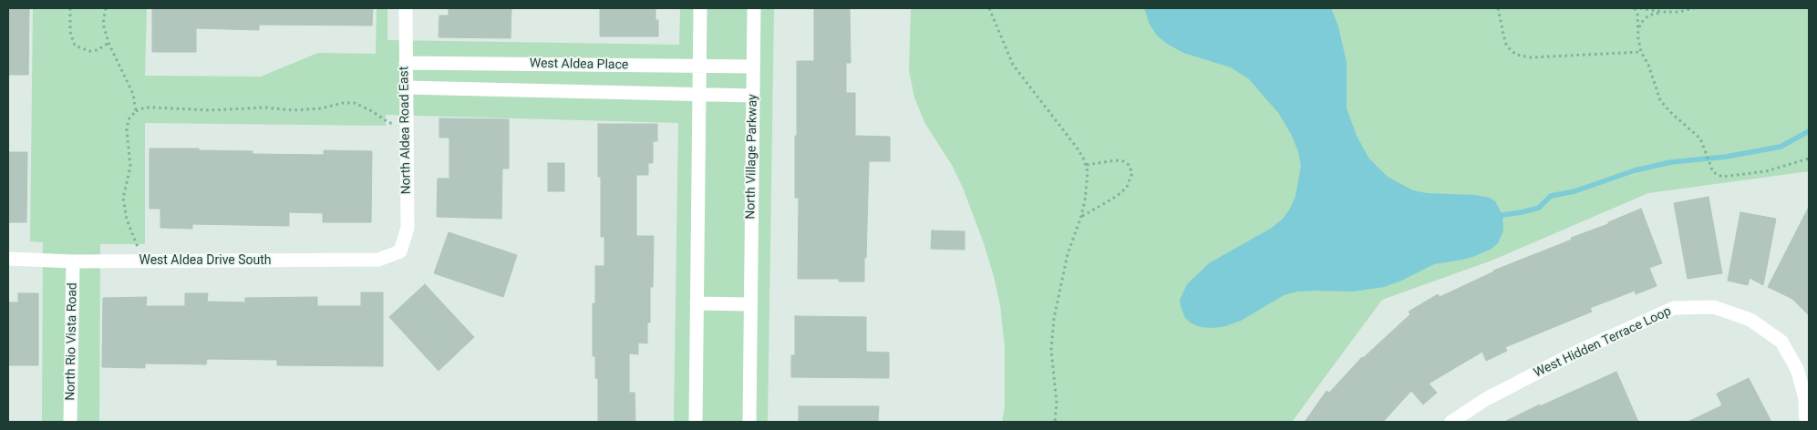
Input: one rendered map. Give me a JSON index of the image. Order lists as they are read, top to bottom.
{
  "streets": {
    "street": [
      "West Aldea Place",
      "North Aldea Road East",
      "North Village Parkway",
      "West Aldea Drive South",
      "North Rio Vista Road",
      "West Hidden Terrace Loop"
    ]
  },
  "crossings": [
    ["West Aldea Place", "North Aldea Road East"],
    ["West Aldea Place", "North Village Parkway"],
    ["North Aldea Road East", "West Aldea Drive South"],
    ["West Aldea Drive South", "North Rio Vista Road"]
  ]
}
